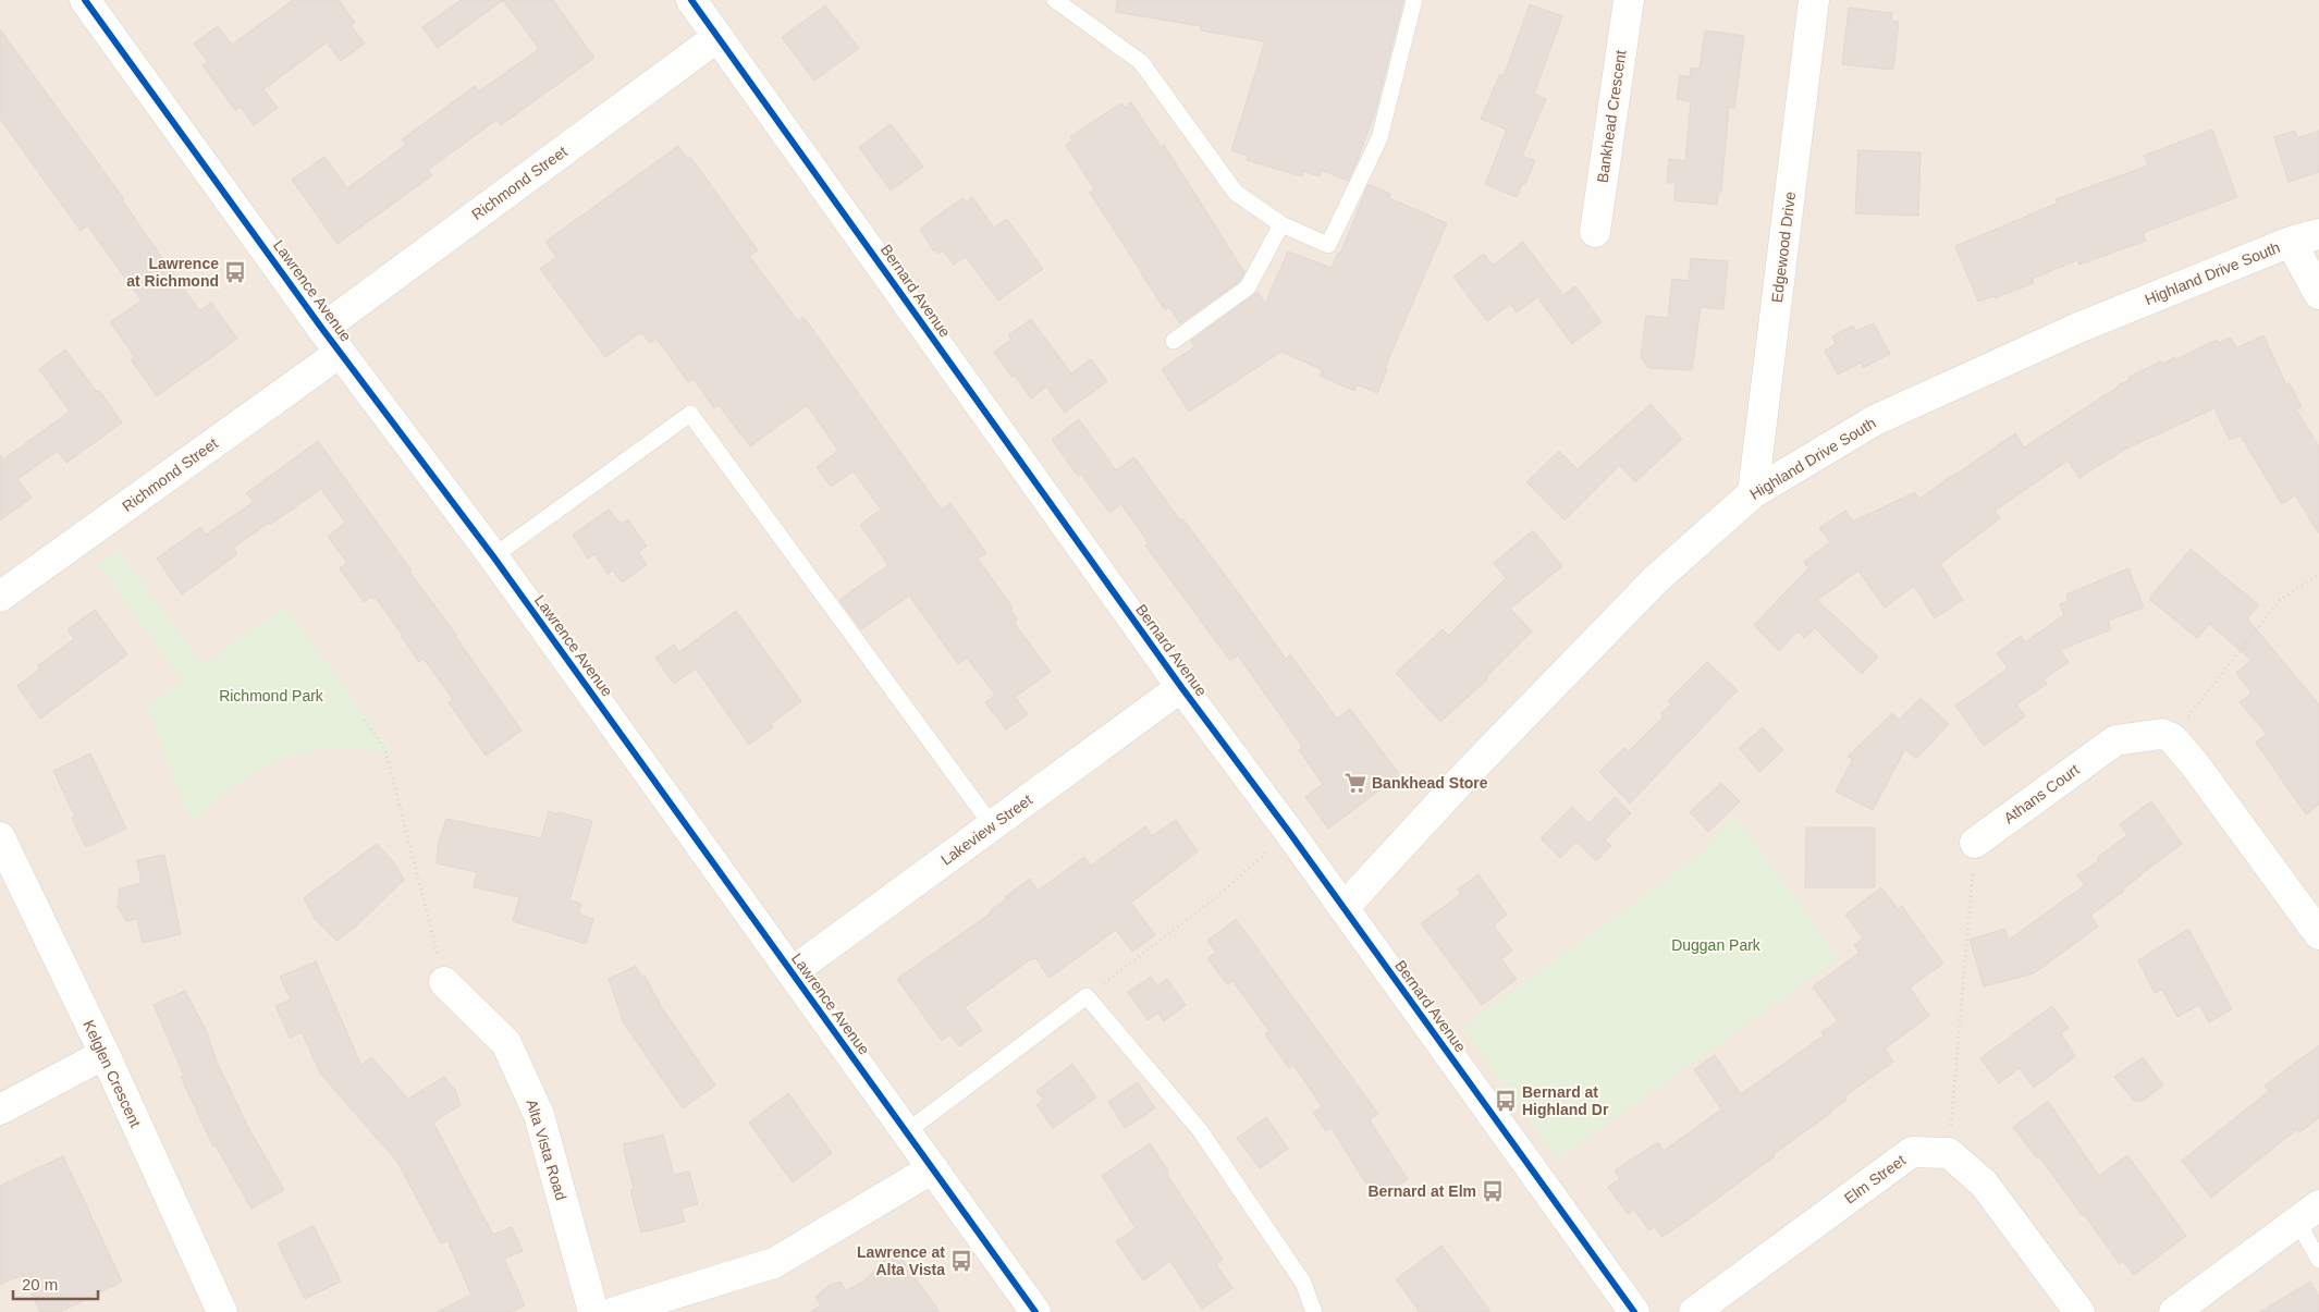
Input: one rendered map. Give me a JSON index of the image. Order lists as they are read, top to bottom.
{
  "streets": {
    "street": [
      "Bankhead Crescent",
      "Richmond Street",
      "Edgewood Drive",
      "Highland Drive South",
      "Lawrence Avenue",
      "Bernard Avenue",
      "Athans Court",
      "Lakeview Street",
      "Kelglen Crescent",
      "Alta Vista Road",
      "Elm Street"
    ]
  },
  "crossings": [
    ["Richmond Street", "Lawrence Avenue"],
    ["Richmond Street", "Bernard Avenue"],
    ["Edgewood Drive", "Highland Drive South"],
    ["Highland Drive South", "Bernard Avenue"],
    ["Lawrence Avenue", "Lakeview Street"],
    ["Bernard Avenue", "Lakeview Street"]
  ],
  "parks": ["Richmond Park", "Duggan Park"],
  "places": {
    "bus stop": [
      "Lawrence at Richmond",
      "Bernard at Highland Dr",
      "Bernard at Elm",
      "Lawrence at Alta Vista"
    ],
    "supermarket": ["Bankhead Store"]
  },
  "scale_bar": "20 m"
}
